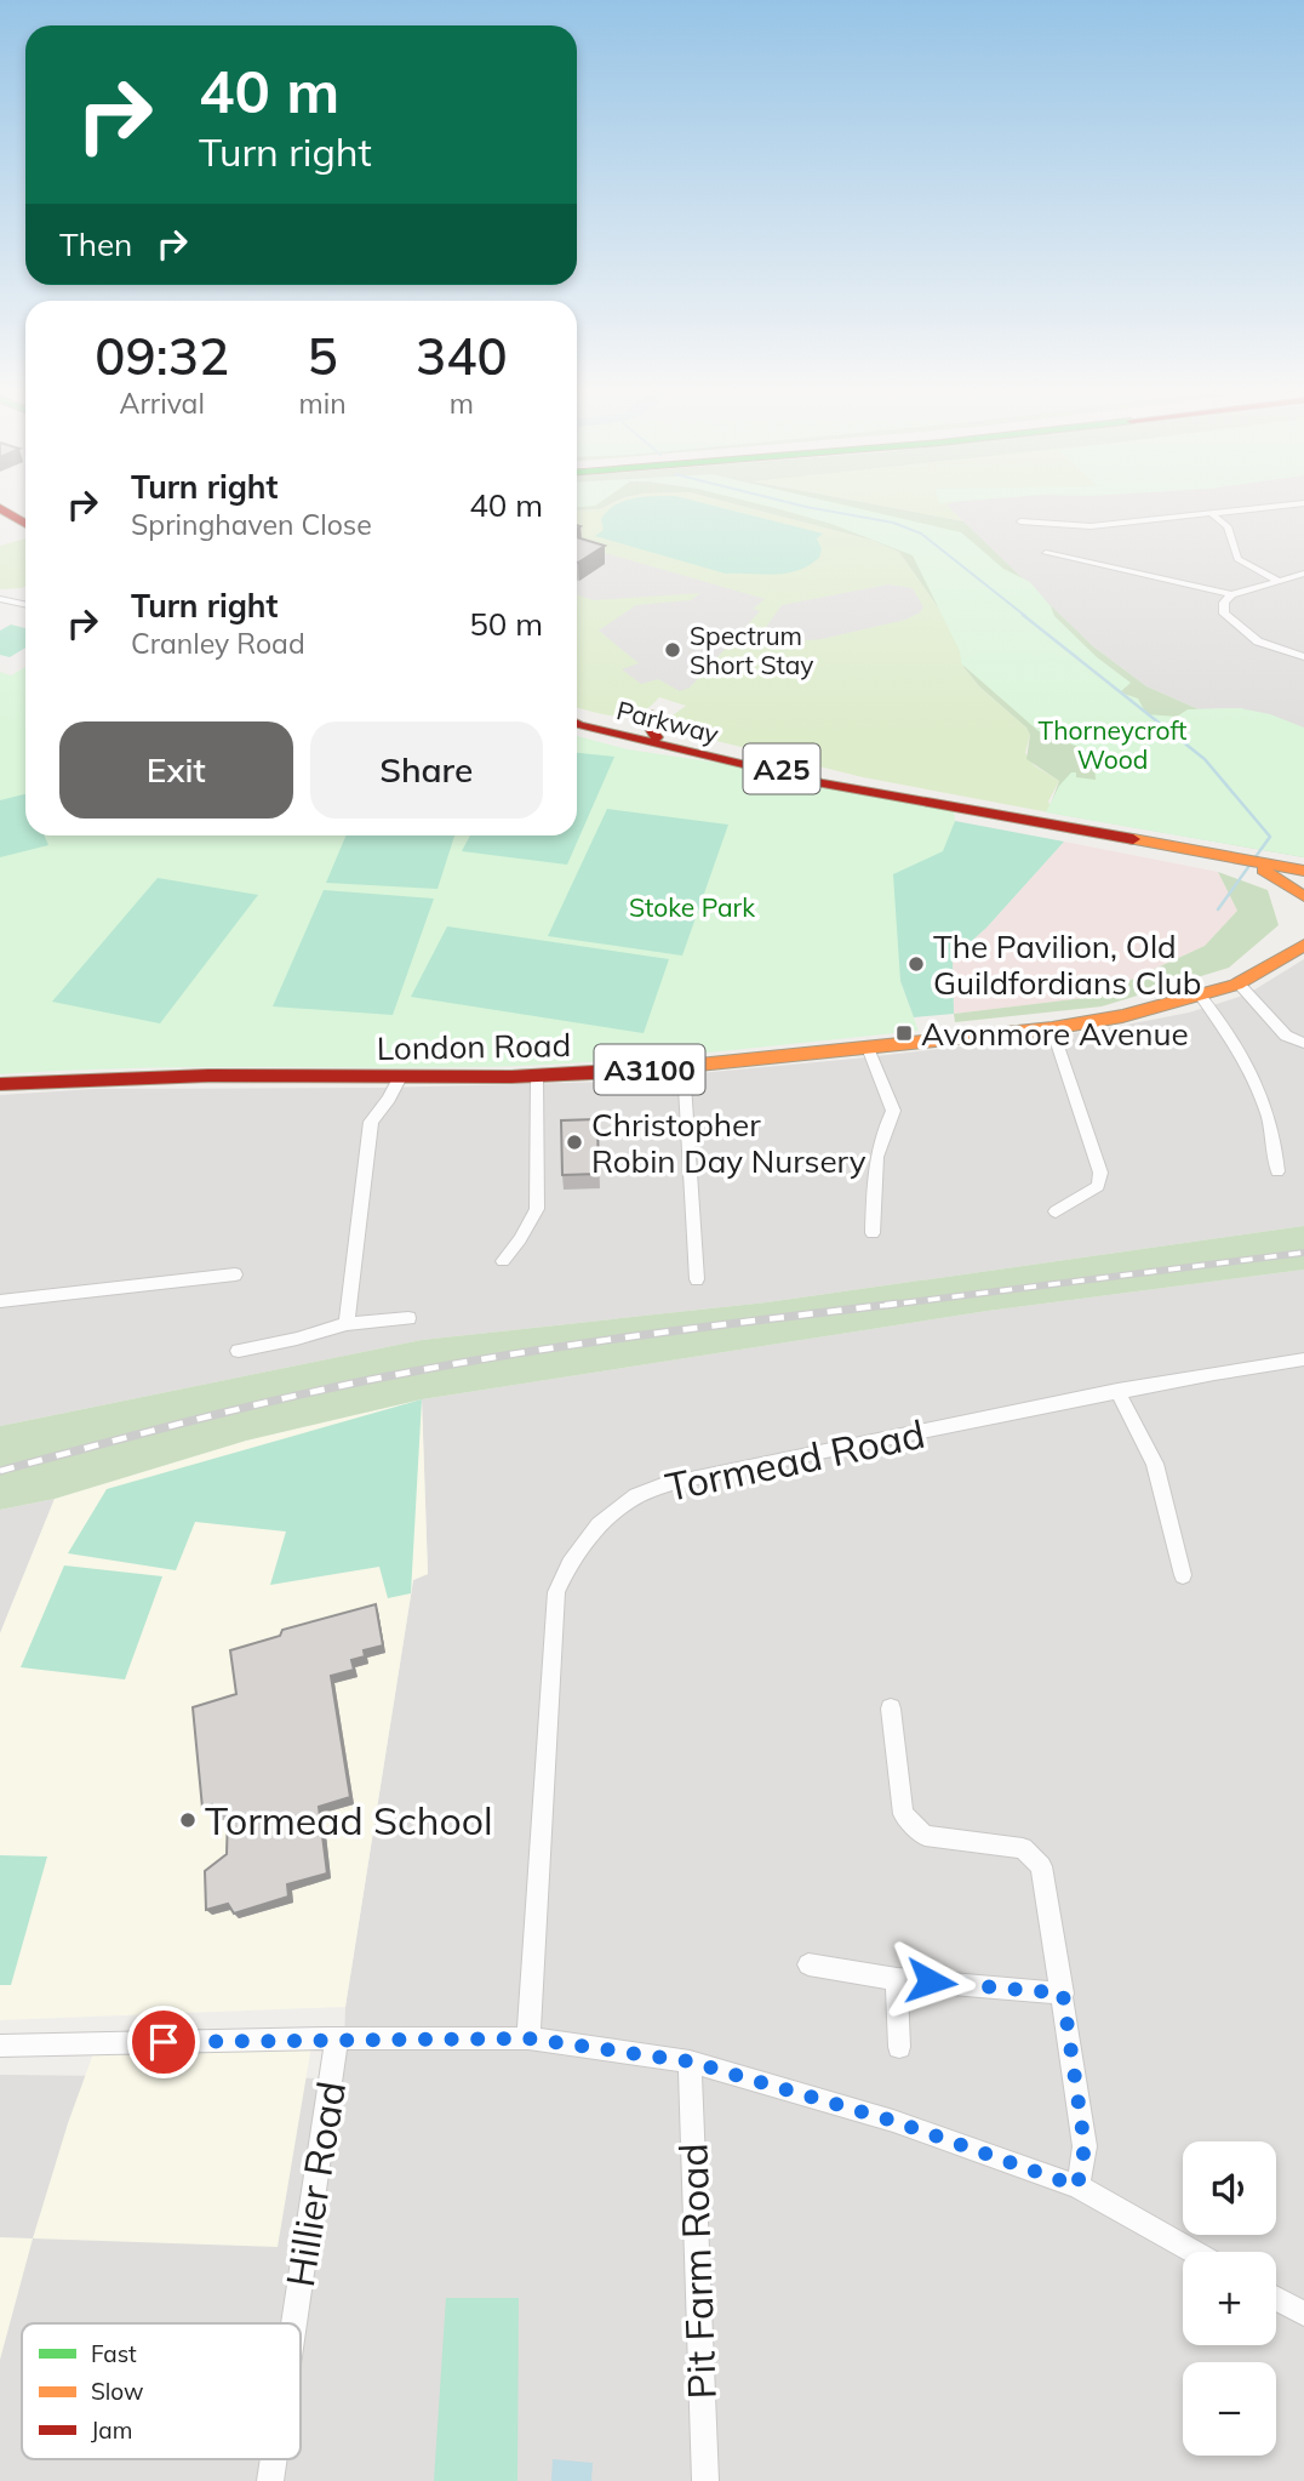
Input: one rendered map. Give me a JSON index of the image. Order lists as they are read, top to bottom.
{
  "streets": {
    "main road": [
      "Parkway",
      "A25",
      "London Road",
      "A3100"
    ],
    "street": ["Tormead Road", "Hillier Road", "Pit Farm Road"]
  },
  "crossings": [
    ["Parkway", "A25"]
  ],
  "parks": ["Thorneycroft Wood", "Stoke Park"],
  "places": {
    "other": [
      "Spectrum Short Stay",
      "The Pavilion, Old Guildfordians Club",
      "Christopher Robin Day Nursery",
      "Tormead School"
    ],
    "transit": ["Avonmore Avenue"]
  },
  "legend": ["Fast", "Slow", "Jam"],
  "page": {
    "turn": ["40 m", "Turn right"],
    "then": "Then",
    "eta": [
      "09:32",
      "Arrival",
      "5",
      "min",
      "340",
      "m"
    ],
    "list": [
      {
        "name": "Turn right",
        "note": "Springhaven Close",
        "value": "40 m"
      },
      {
        "name": "Turn right",
        "note": "Cranley Road",
        "value": "50 m"
      }
    ],
    "buttons": ["Exit", "Share"],
    "map_buttons": ["+", "−"]
  }
}
